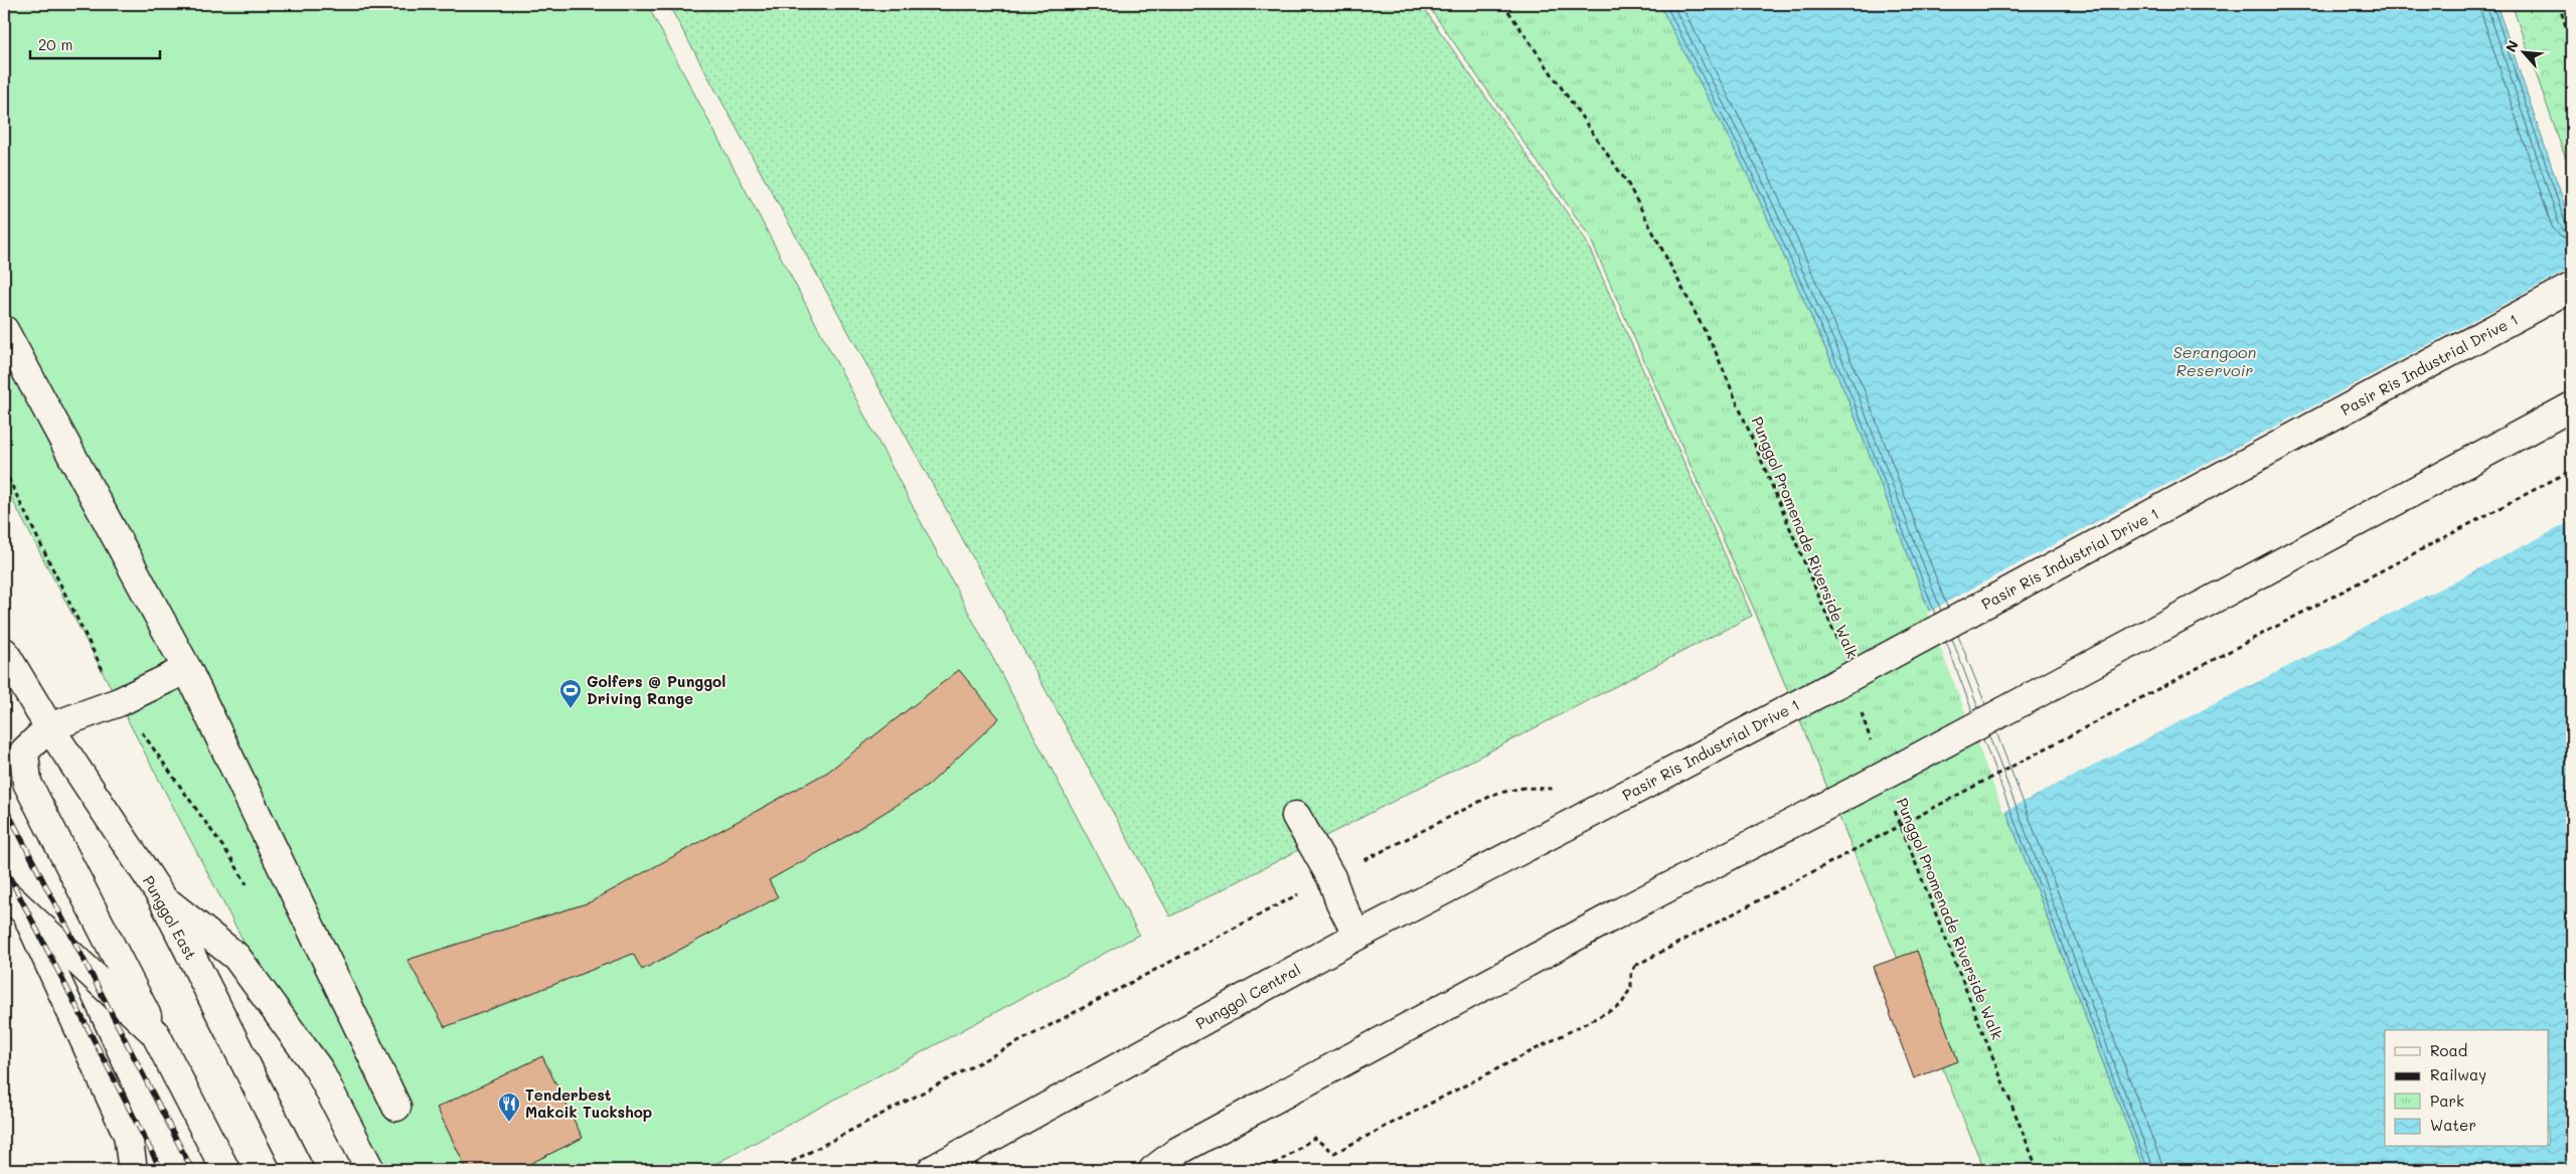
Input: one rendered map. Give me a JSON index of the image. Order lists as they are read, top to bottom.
{
  "streets": {
    "main road": ["Pasir Ris Industrial Drive 1", "Punggol East", "Punggol Central"],
    "path": ["Punggol Promenade Riverside Walk"]
  },
  "crossings": [
    ["Pasir Ris Industrial Drive 1", "Punggol Central"]
  ],
  "water": ["Serangoon Reservoir"],
  "places": {
    "sports": ["Golfers @ Punggol Driving Range"],
    "restaurant": ["Tenderbest Makcik Tuckshop"]
  },
  "legend": [
    "Road",
    "Railway",
    "Park",
    "Water"
  ],
  "scale_bar": "20 m",
  "north": "top left"
}
